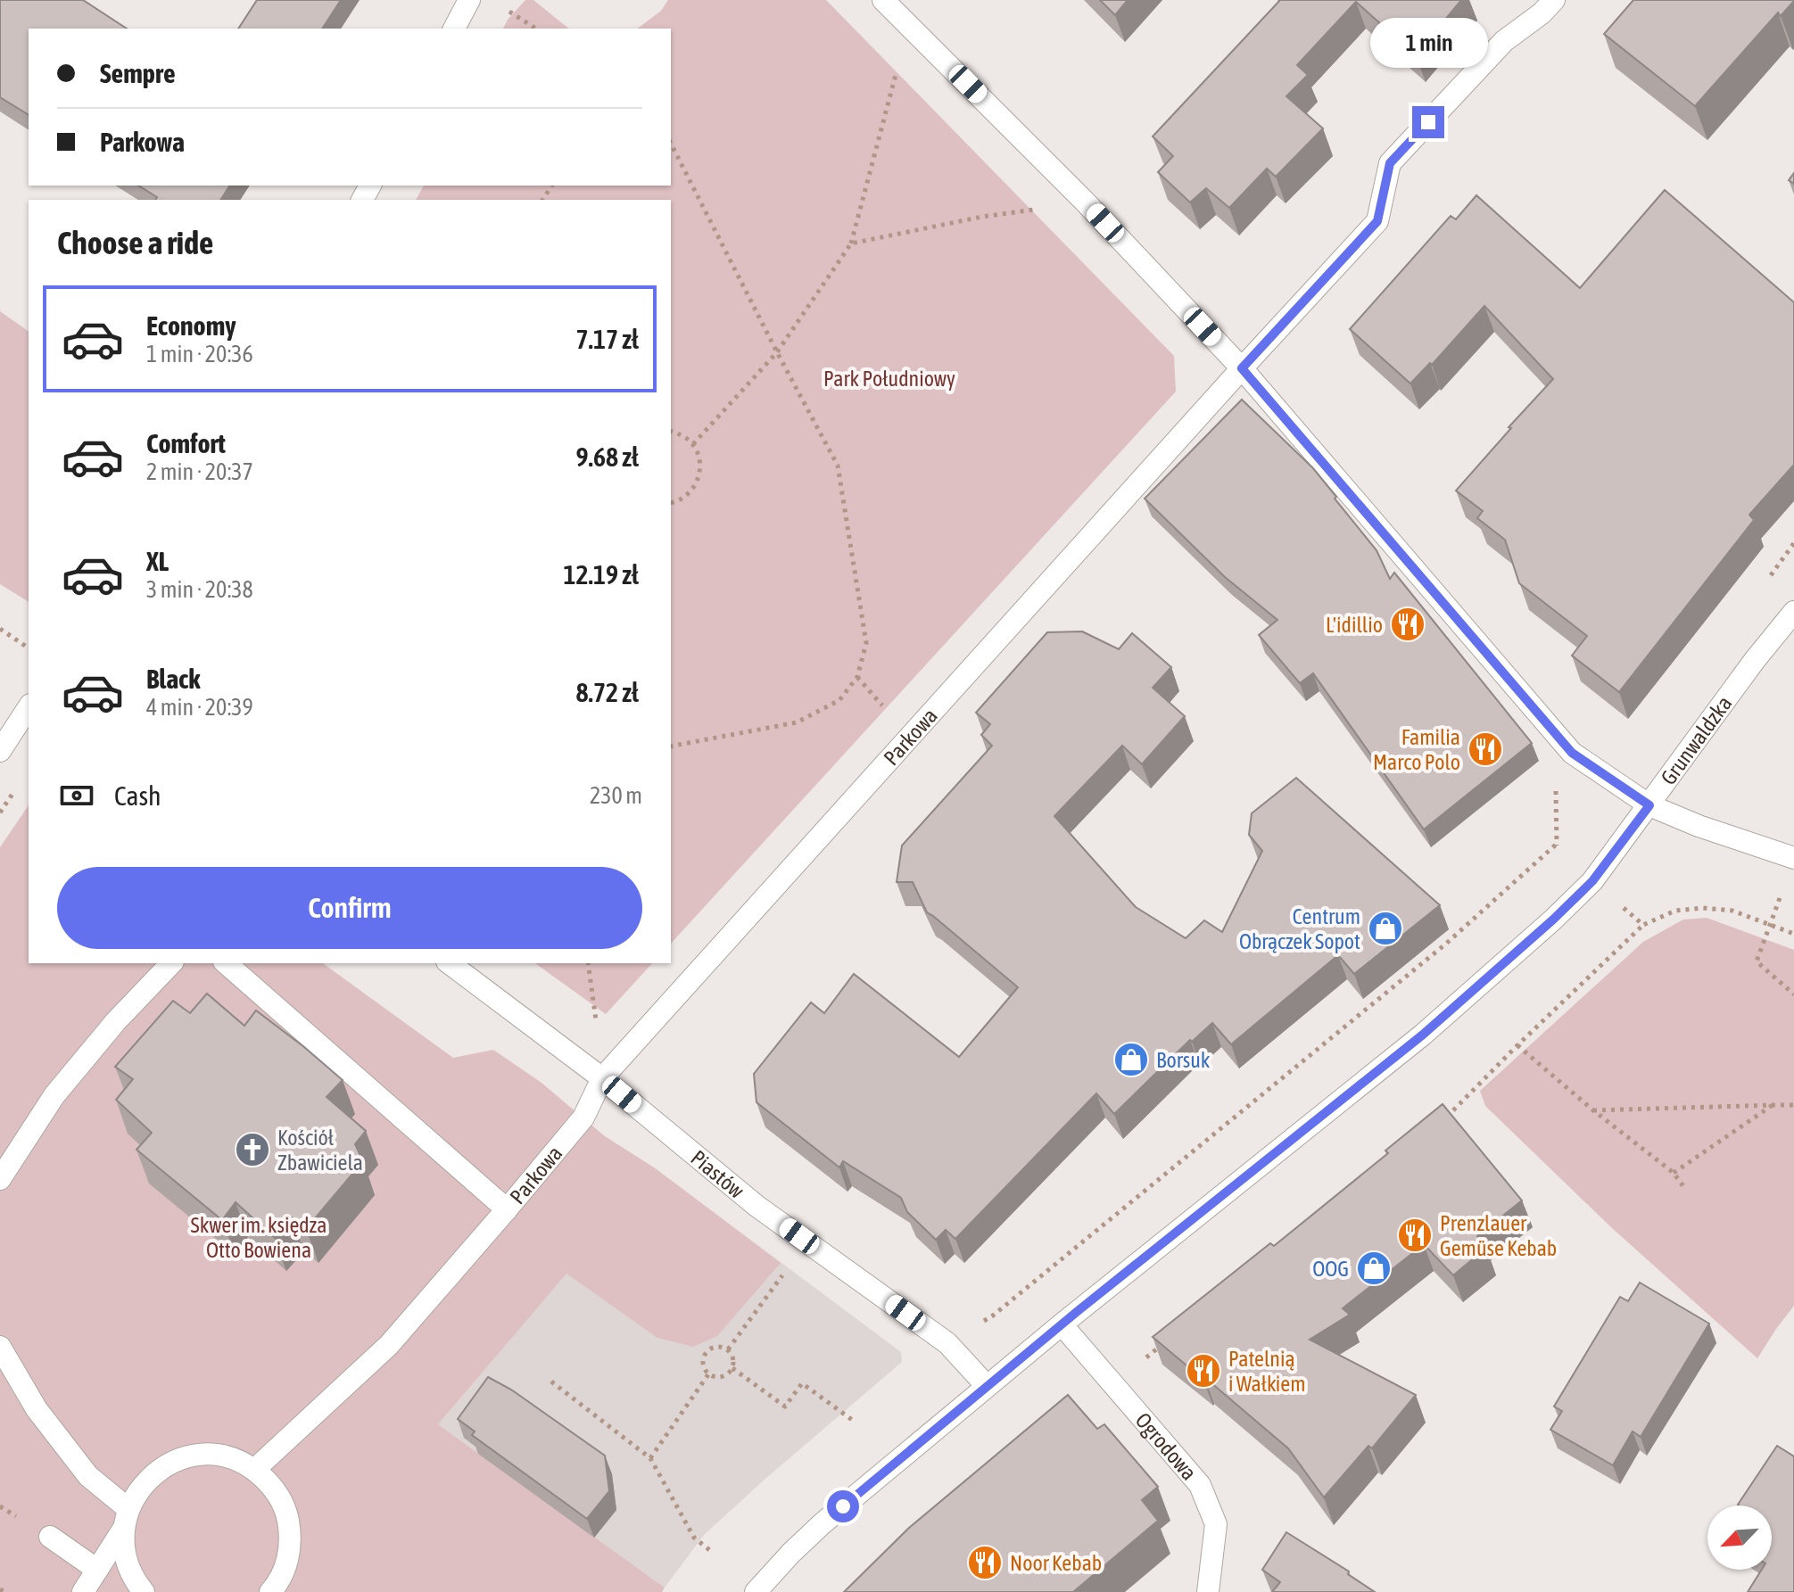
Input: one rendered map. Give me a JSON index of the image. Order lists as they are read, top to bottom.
{
  "streets": {
    "street": [
      "Parkowa",
      "Grunwaldzka",
      "Piastów",
      "Ogrodowa"
    ]
  },
  "crossings": [
    ["Parkowa", "Piastów"],
    ["Grunwaldzka", "Piastów"],
    ["Grunwaldzka", "Ogrodowa"]
  ],
  "parks": ["Park Południowy", "Skwer im. księdza Otto Bowiena"],
  "places": {
    "restaurant": [
      "L'idillio",
      "Familia Marco Polo",
      "Prenzlauer Gemüse Kebab",
      "Patelnią i Wałkiem",
      "Noor Kebab"
    ],
    "shop": ["Centrum Obrączek Sopot", "Borsuk", "OOG"],
    "church": ["Kościół Zbawiciela"]
  },
  "north": "bottom left",
  "page": {
    "bubble": "1 min",
    "banner": ["Sempre", "Parkowa"],
    "heading": "Choose a ride",
    "list": [
      {
        "name": "Economy",
        "note": "1 min · 20:36",
        "value": "7.17 zł"
      },
      {
        "name": "Comfort",
        "note": "2 min · 20:37",
        "value": "9.68 zł"
      },
      {
        "name": "XL",
        "note": "3 min · 20:38",
        "value": "12.19 zł"
      },
      {
        "name": "Black",
        "note": "4 min · 20:39",
        "value": "8.72 zł"
      }
    ],
    "pay": ["Cash", "230 m"],
    "buttons": "Confirm"
  }
}
